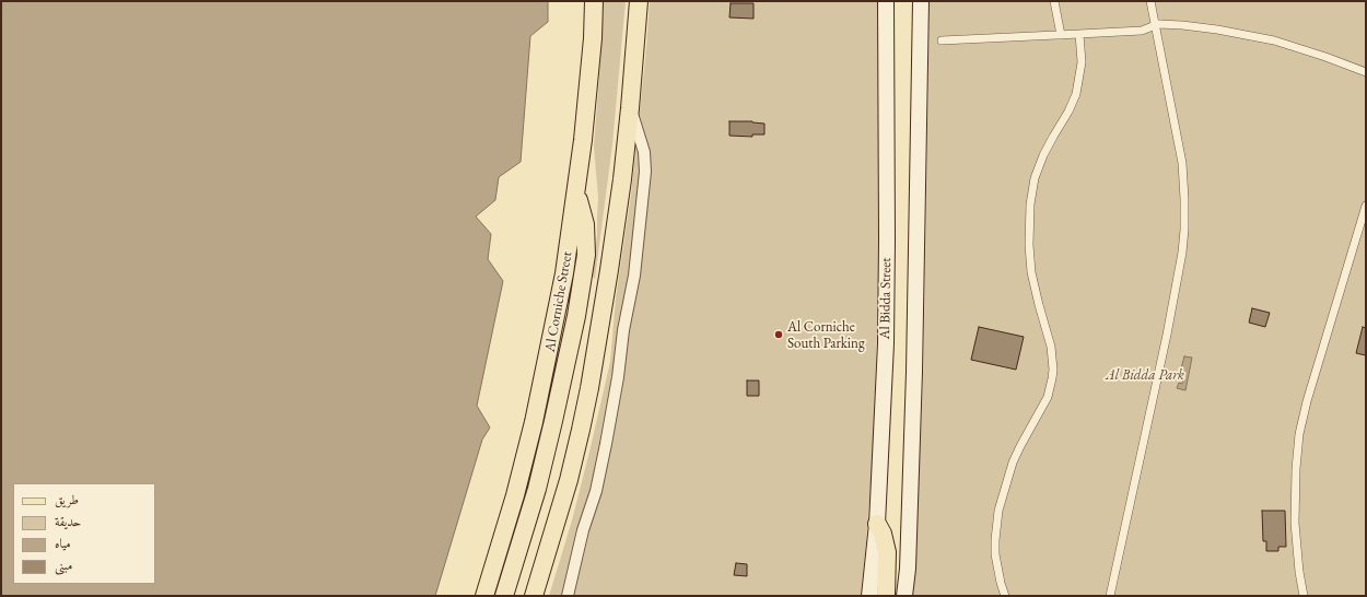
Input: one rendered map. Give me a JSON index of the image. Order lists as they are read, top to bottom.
{
  "streets": {
    "main road": ["Al Bidda Street", "Al Corniche Street"]
  },
  "parks": ["Al Bidda Park"],
  "places": ["Al Corniche South Parking"],
  "legend": [
    "طريق",
    "حديقة",
    "مياه",
    "مبنى"
  ]
}
